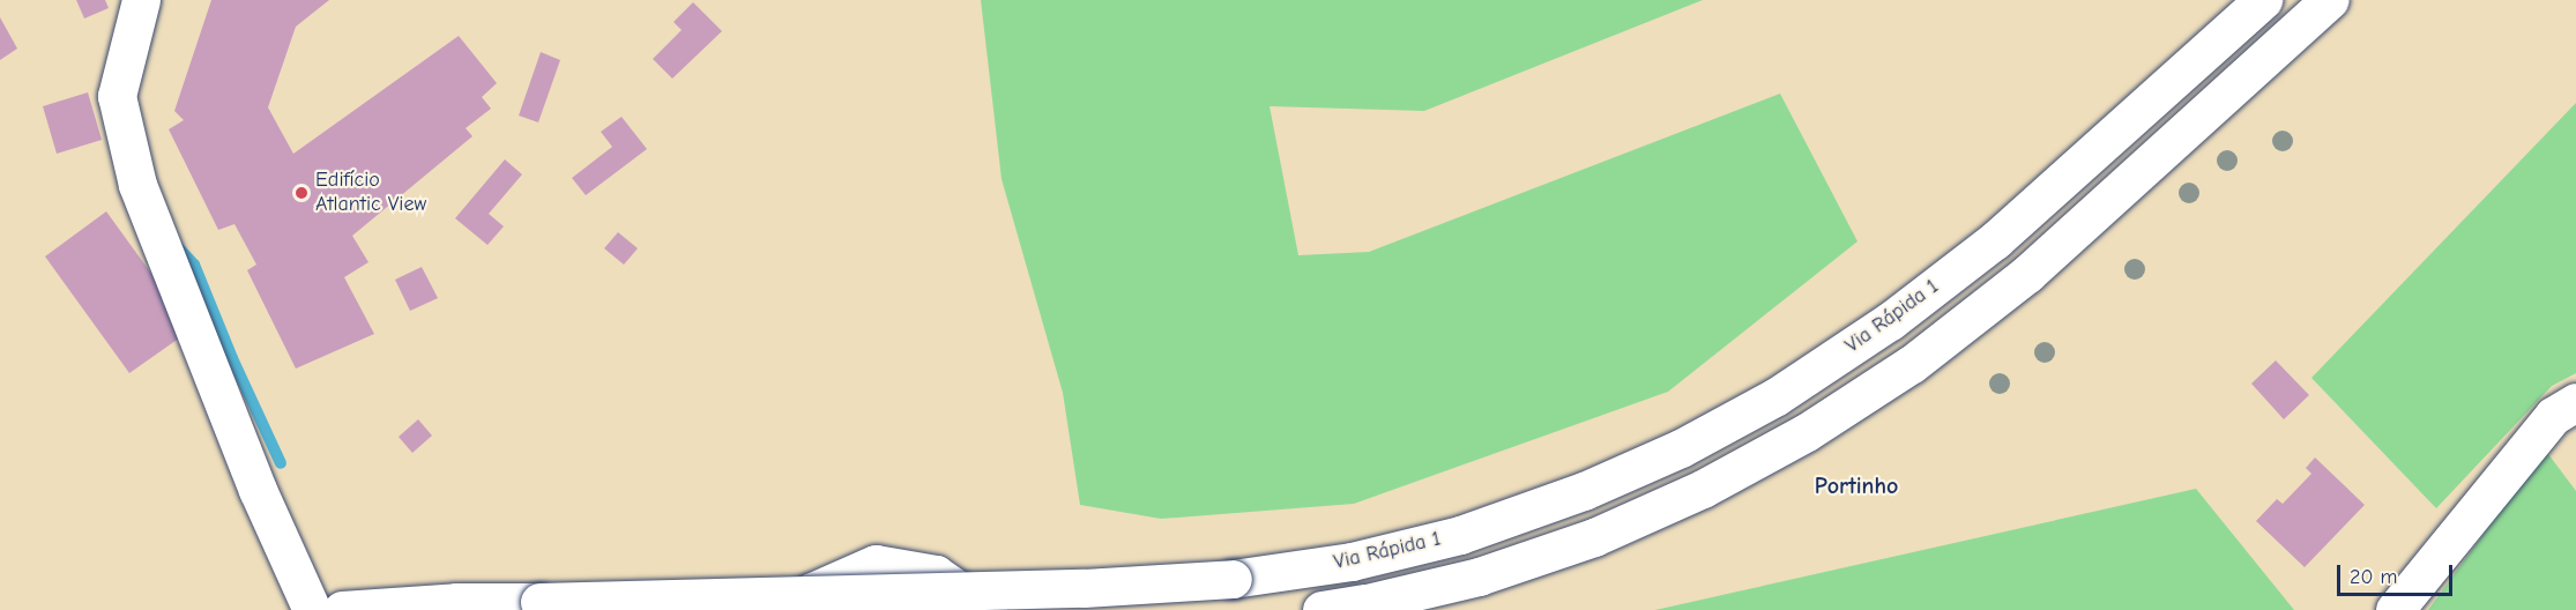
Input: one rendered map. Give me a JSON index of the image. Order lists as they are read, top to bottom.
{
  "streets": {
    "main road": ["Via Rápida 1"]
  },
  "districts": ["Portinho"],
  "places": ["Edifício Atlantic View"],
  "scale_bar": "20 m"
}
